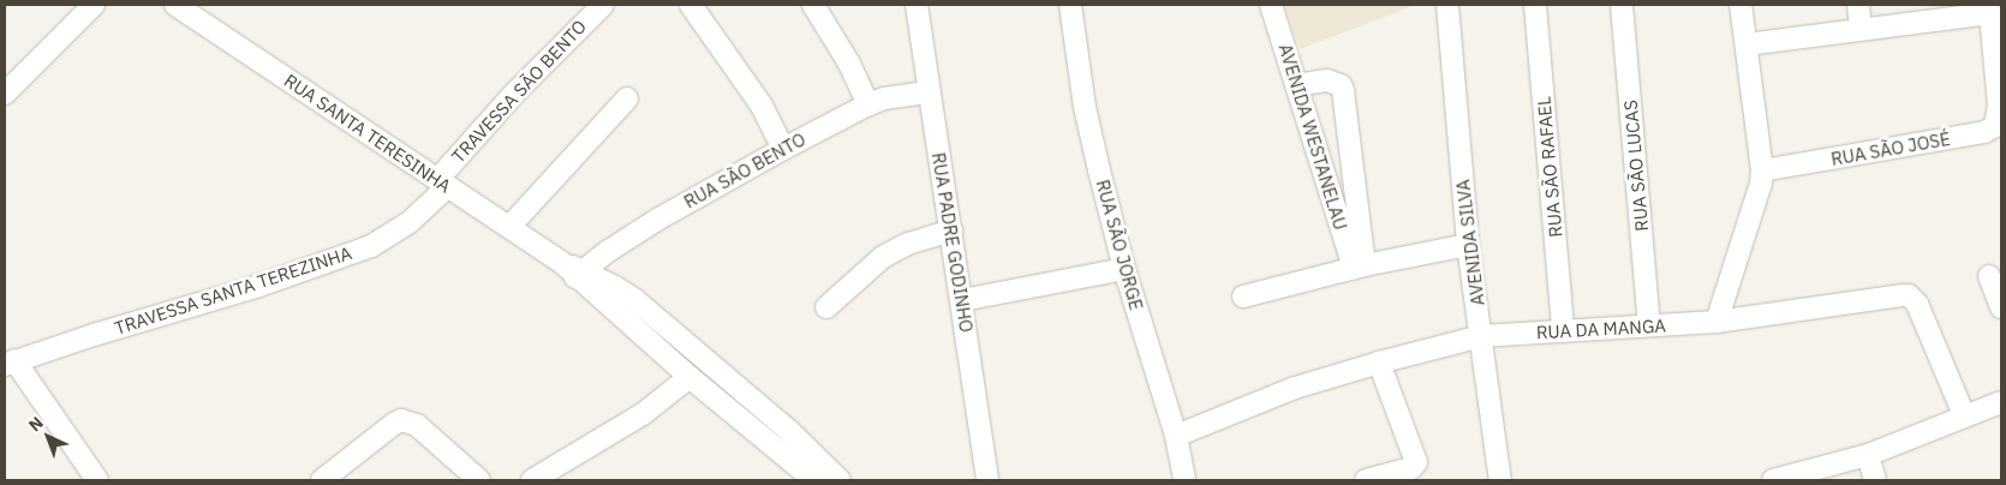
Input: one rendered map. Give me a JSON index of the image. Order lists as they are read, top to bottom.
{
  "streets": {
    "street": [
      "TRAVESSA SÃO BENTO",
      "RUA SANTA TERESINHA",
      "AVENIDA WESTANELAU",
      "RUA SÃO JOSÉ",
      "RUA SÃO LUCAS",
      "RUA SÃO RAFAEL",
      "RUA SÃO BENTO",
      "RUA PADRE GODINHO",
      "AVENIDA SILVA",
      "RUA SÃO JORGE",
      "TRAVESSA SANTA TEREZINHA",
      "RUA DA MANGA"
    ]
  },
  "crossings": [
    ["TRAVESSA SÃO BENTO", "RUA SANTA TERESINHA"],
    ["TRAVESSA SÃO BENTO", "TRAVESSA SANTA TEREZINHA"],
    ["RUA SANTA TERESINHA", "RUA SÃO BENTO"],
    ["RUA SANTA TERESINHA", "TRAVESSA SANTA TEREZINHA"],
    ["RUA SÃO LUCAS", "RUA DA MANGA"],
    ["RUA SÃO RAFAEL", "RUA DA MANGA"],
    ["RUA SÃO BENTO", "RUA PADRE GODINHO"],
    ["AVENIDA SILVA", "RUA DA MANGA"],
    ["RUA SÃO JORGE", "RUA DA MANGA"]
  ],
  "north": "top left"
}
